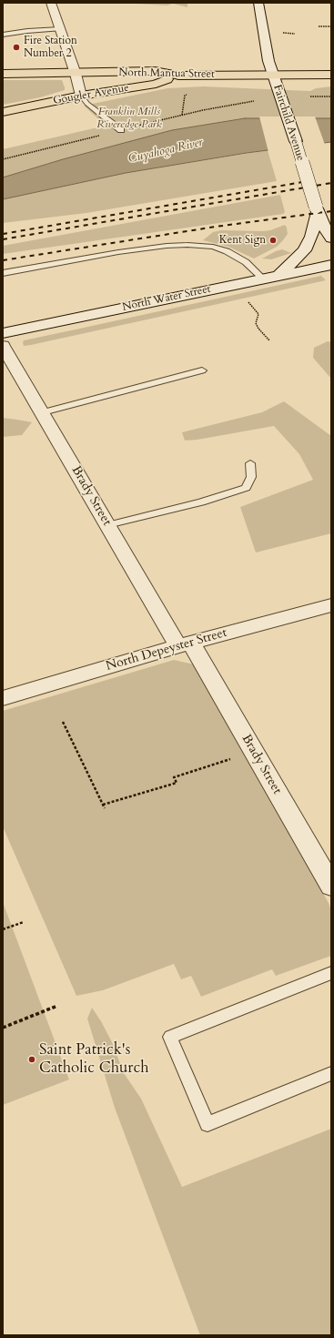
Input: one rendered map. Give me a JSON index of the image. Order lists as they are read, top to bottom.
{
  "streets": {
    "main road": ["North Mantua Street", "Gougler Avenue"],
    "street": [
      "Fairchild Avenue",
      "North Water Street",
      "Brady Street",
      "North Depeyster Street"
    ]
  },
  "crossings": [
    ["North Mantua Street", "Gougler Avenue"],
    ["North Mantua Street", "Fairchild Avenue"],
    ["Brady Street", "North Depeyster Street"]
  ],
  "water": ["Cuyahoga River"],
  "parks": ["Franklin Mills Riveredge Park"],
  "places": ["Fire Station Number 2", "Kent Sign", "Saint Patrick's Catholic Church"]
}
